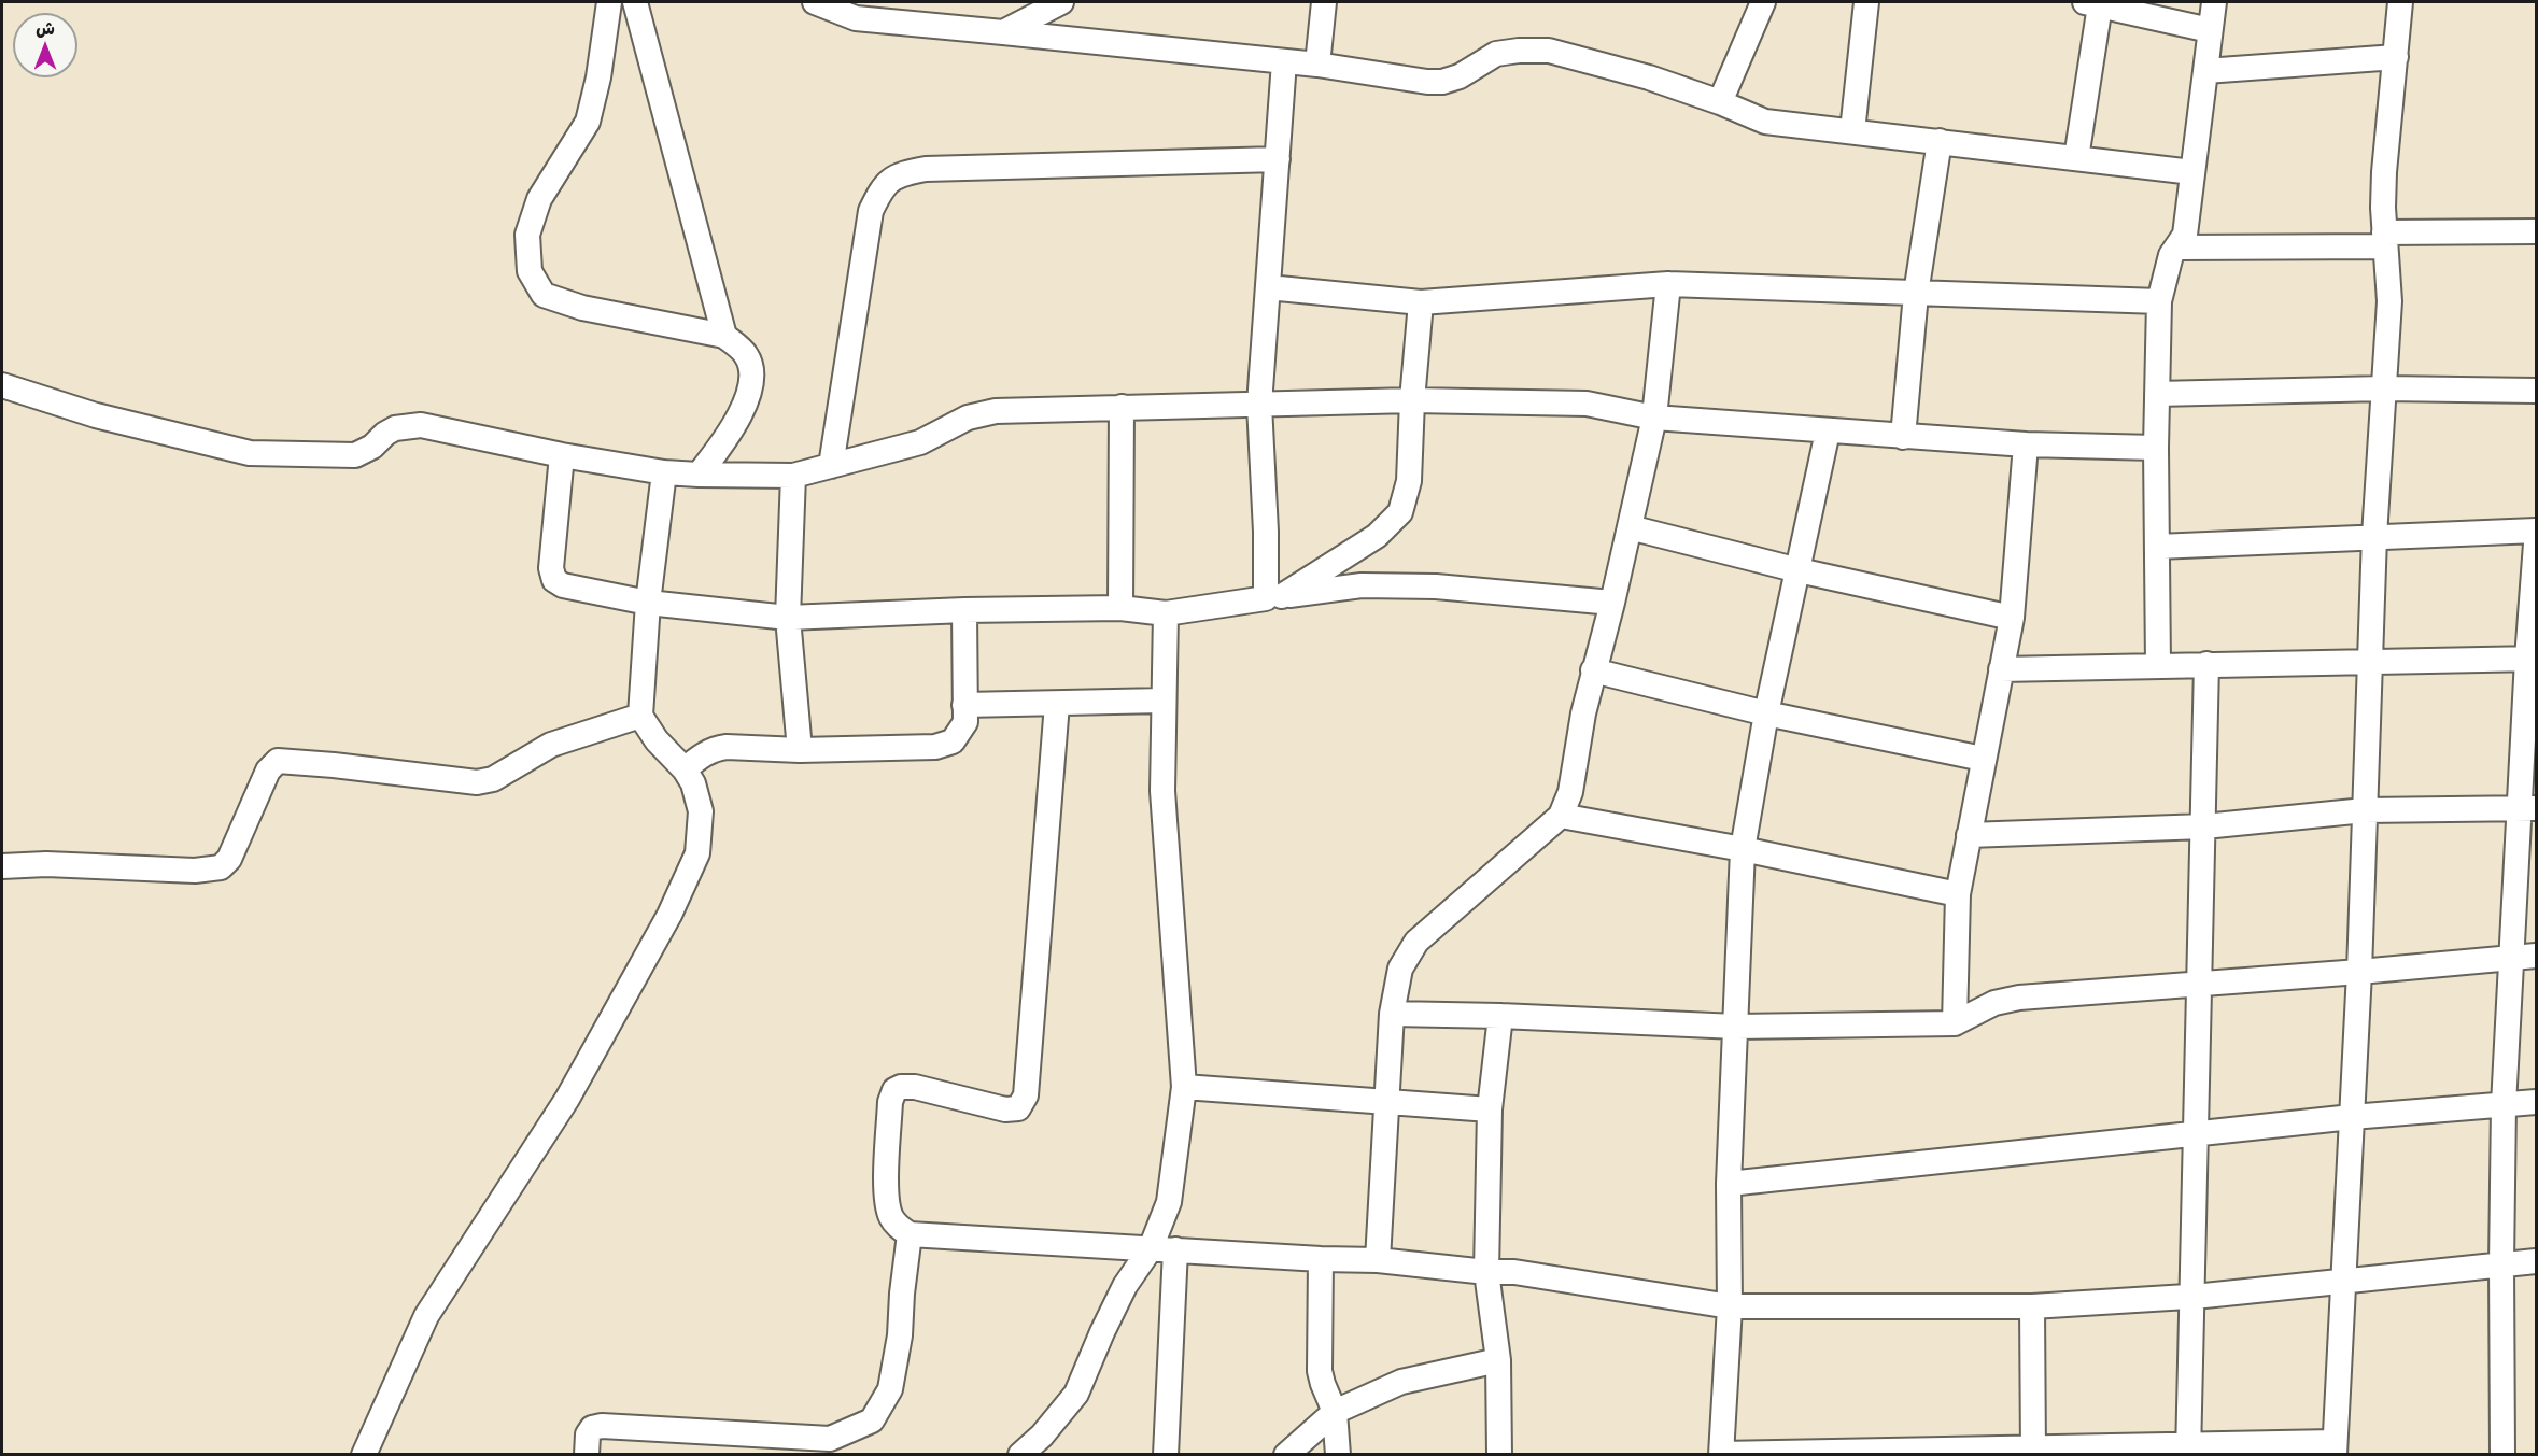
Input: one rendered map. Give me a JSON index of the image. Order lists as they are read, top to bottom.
{
  "north": "top"
}
